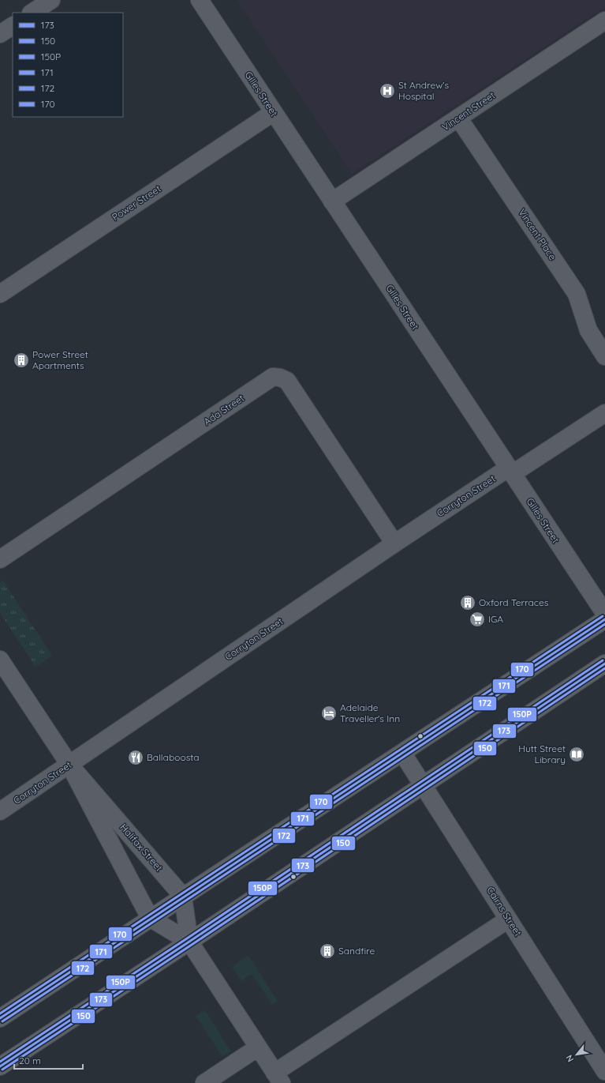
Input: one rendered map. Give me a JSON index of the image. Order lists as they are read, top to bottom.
{
  "streets": {
    "street": [
      "Gilles Street",
      "Vincent Street",
      "Power Street",
      "Vincent Place",
      "Ada Street",
      "Corryton Street",
      "Halifax Street",
      "Cairns Street"
    ]
  },
  "crossings": [
    ["Gilles Street", "Vincent Street"],
    ["Gilles Street", "Power Street"],
    ["Gilles Street", "Corryton Street"],
    ["Vincent Street", "Vincent Place"],
    ["Ada Street", "Corryton Street"],
    ["Corryton Street", "Halifax Street"]
  ],
  "places": {
    "hospital": ["St Andrew’s Hospital"],
    "building": ["Power Street Apartments", "Oxford Terraces", "Sandfire"],
    "supermarket": ["IGA"],
    "hotel": ["Adelaide Traveller's Inn"],
    "library": ["Hutt Street Library"],
    "restaurant": ["Ballaboosta"]
  },
  "lines": [
    "transit line 170",
    "transit line 171",
    "transit line 172",
    "transit line 150P",
    "transit line 173",
    "transit line 150"
  ],
  "legend": [
    "173",
    "150",
    "150P",
    "171",
    "172",
    "170"
  ],
  "scale_bar": "20 m",
  "north": "bottom left"
}
